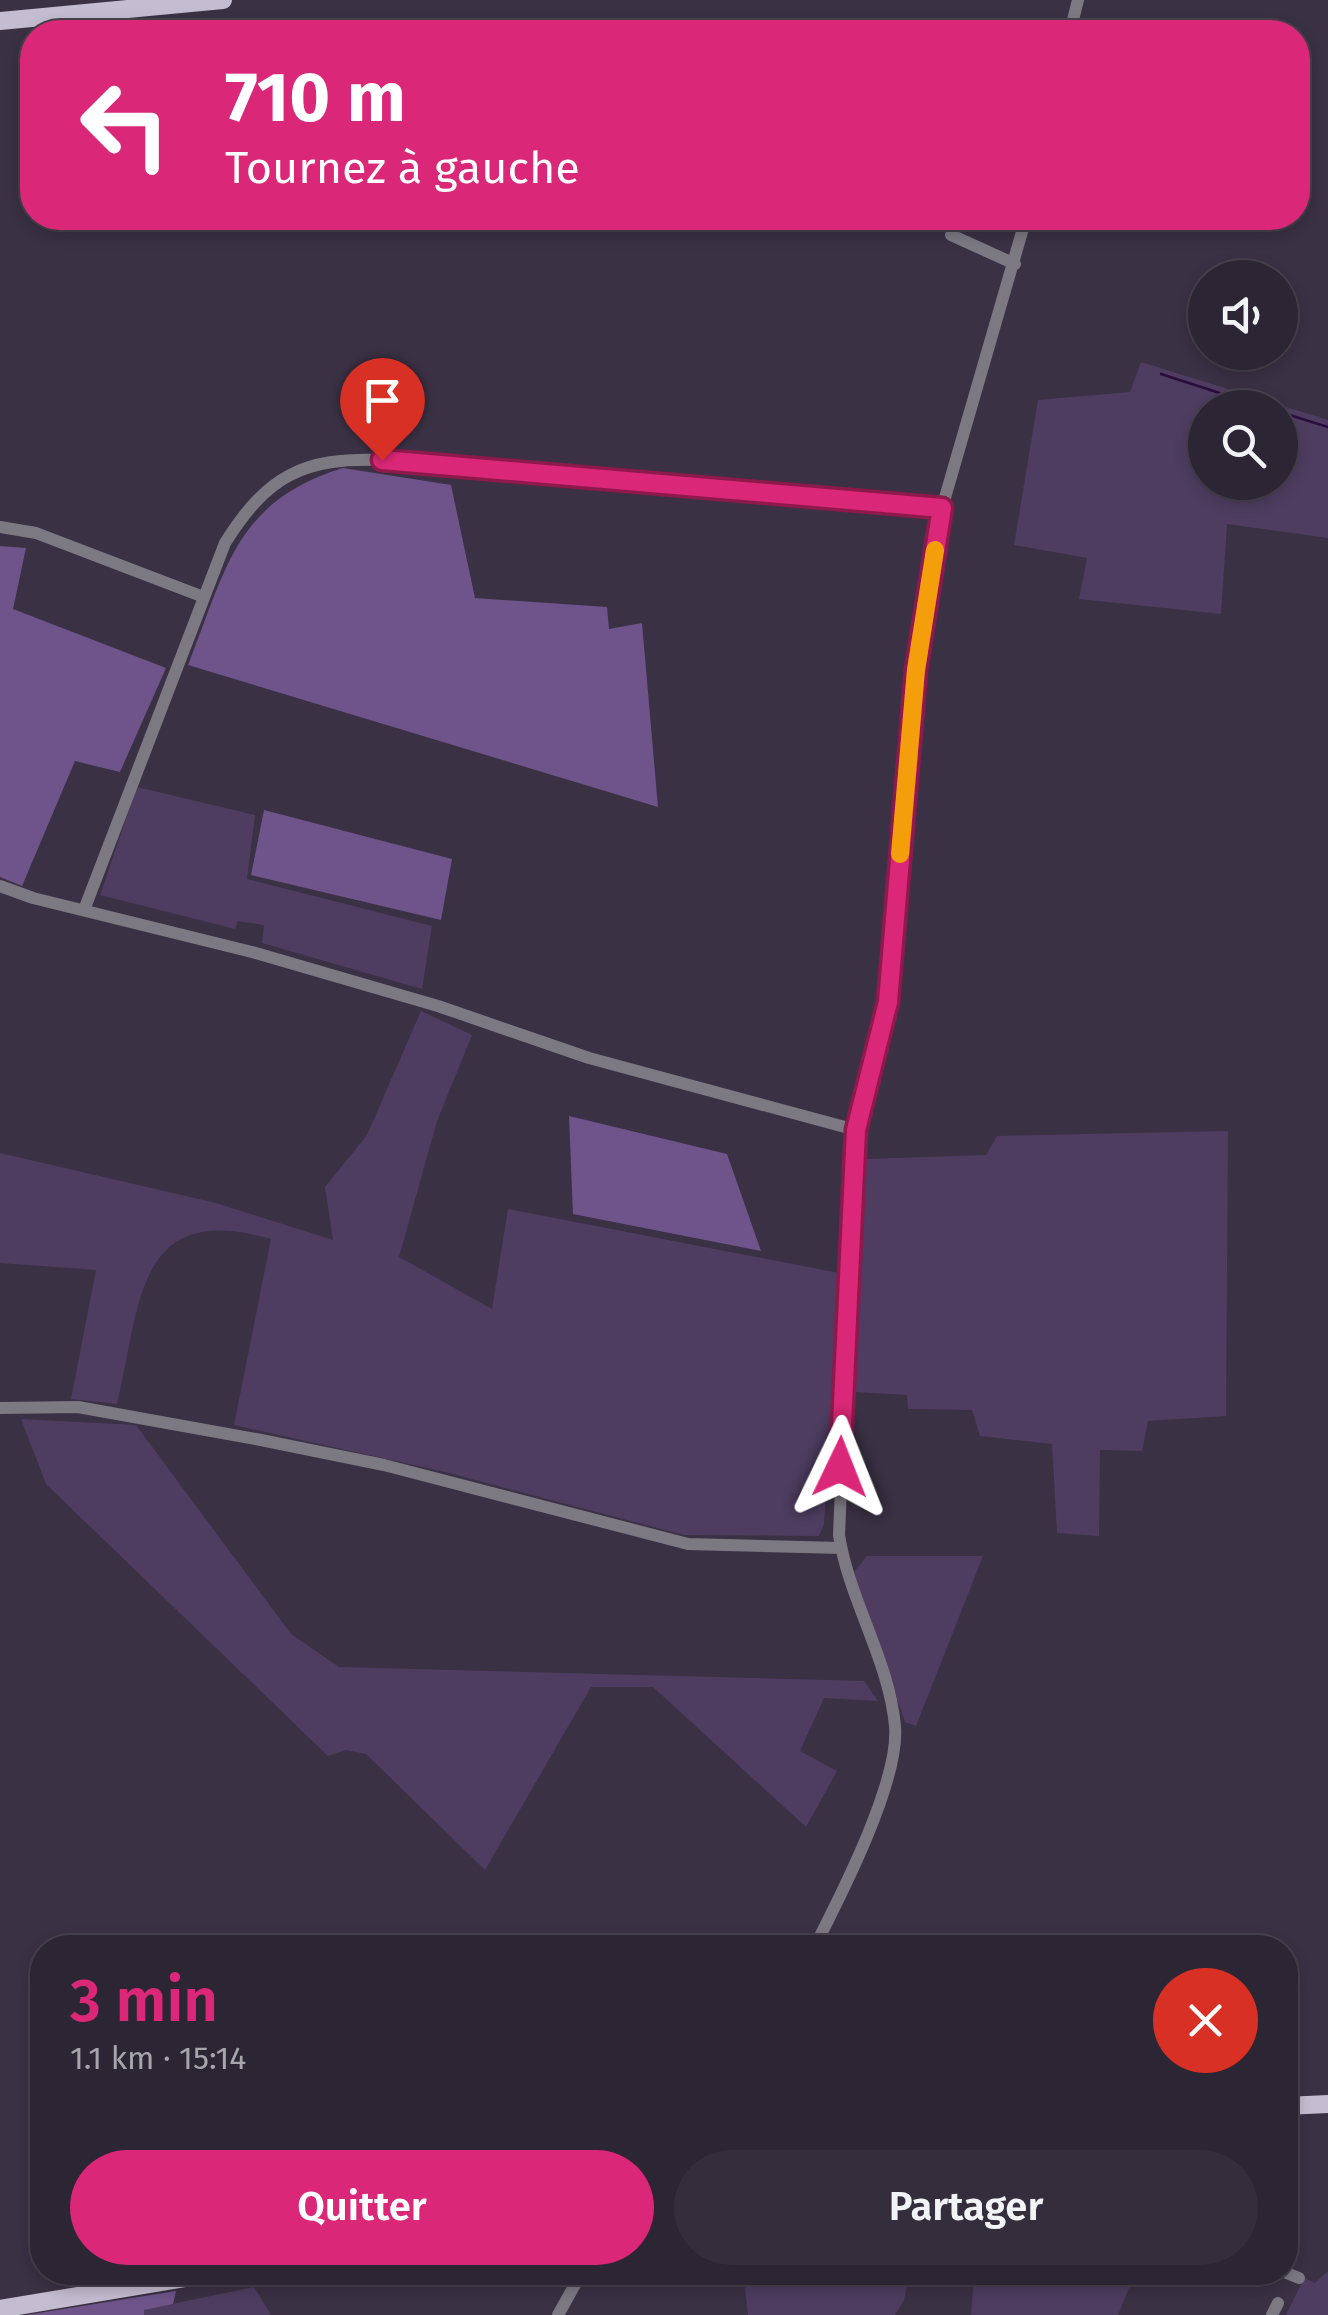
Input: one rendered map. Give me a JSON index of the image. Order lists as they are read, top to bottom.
{
  "page": {
    "turn": ["710 m", "Tournez à gauche"],
    "heading": ["3 min", "1.1 km · 15:14"],
    "buttons": ["Quitter", "Partager"]
  }
}
